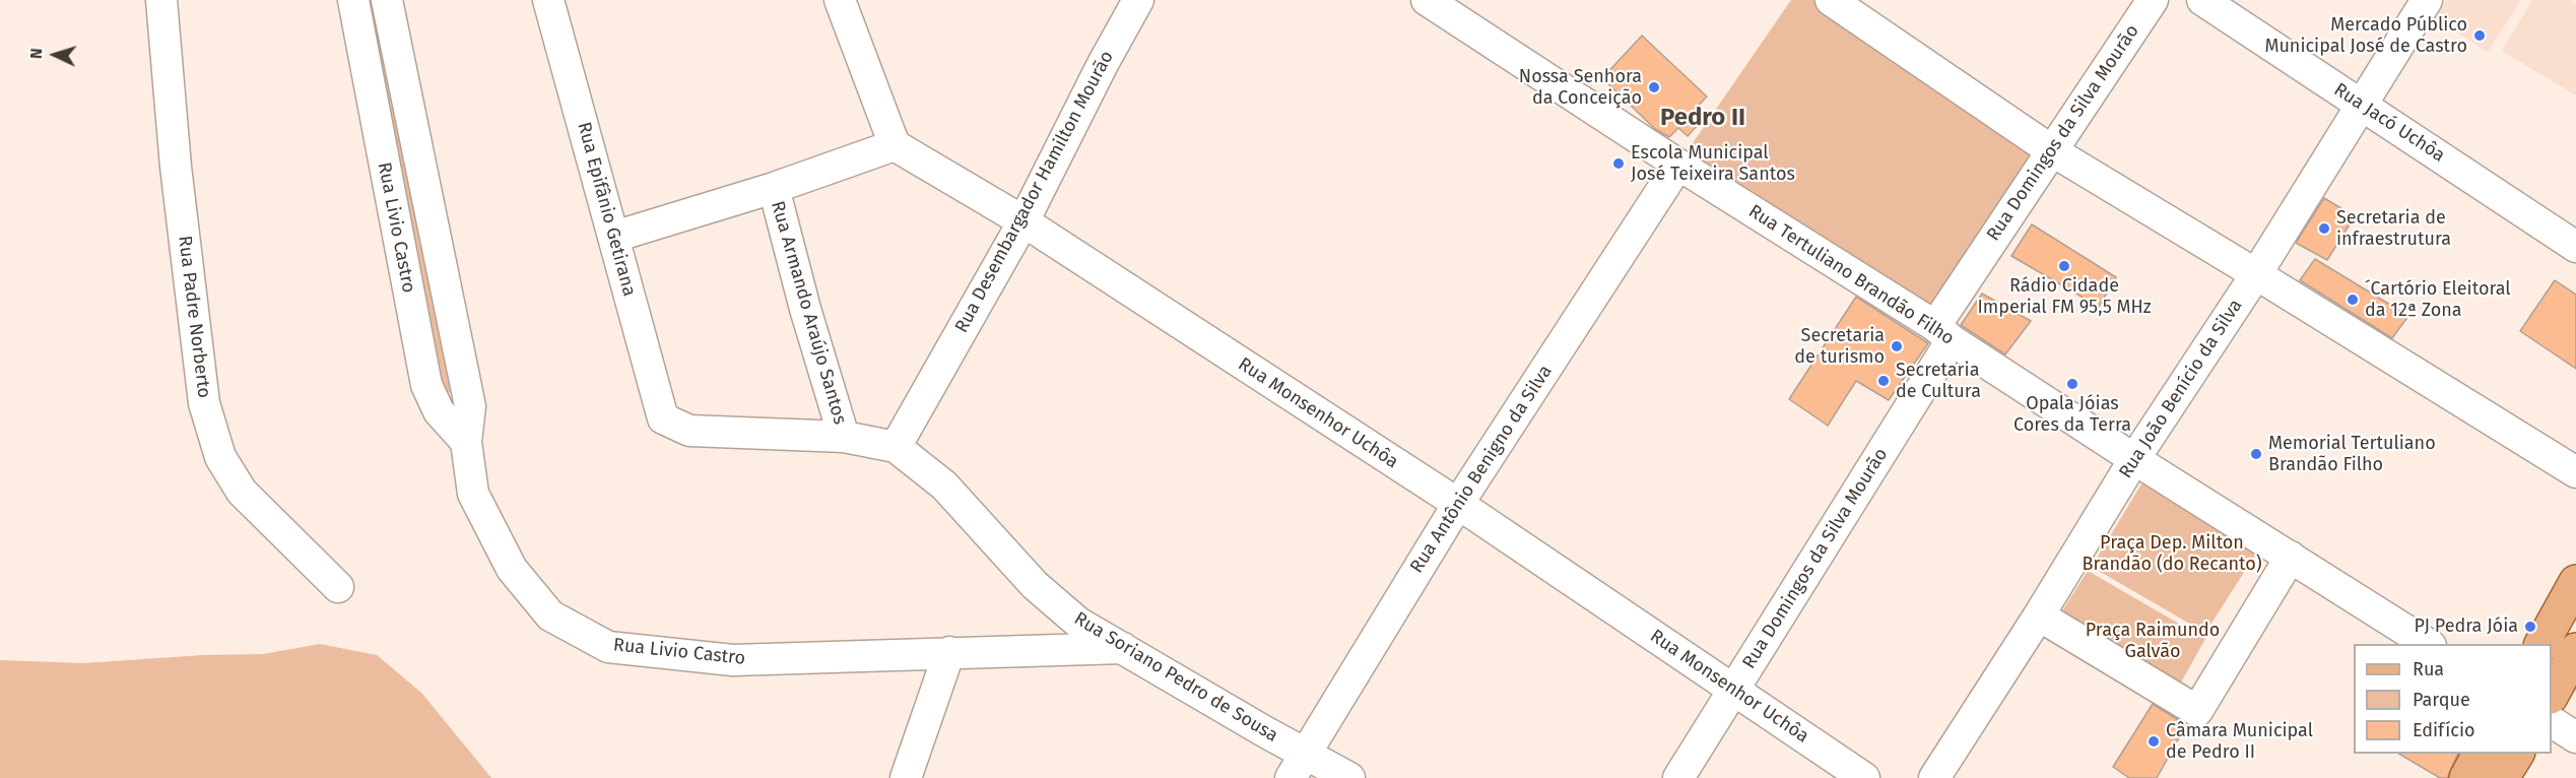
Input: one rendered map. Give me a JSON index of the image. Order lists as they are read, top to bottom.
{
  "streets": {
    "street": [
      "Rua Jacó Uchôa",
      "Rua Domingos da Silva Mourão",
      "Rua Desembargador Hamilton Mourão",
      "Rua Epifânio Getirana",
      "Rua Livio Castro",
      "Rua Tertuliano Brandão Filho",
      "Rua Armando Araújo Santos",
      "Rua Padre Norberto",
      "Rua João Benício da Silva",
      "Rua Monsenhor Uchôa",
      "Rua Antônio Benigno da Silva",
      "Rua Soriano Pedro de Sousa"
    ]
  },
  "crossings": [
    ["Rua Jacó Uchôa", "Rua João Benício da Silva"],
    ["Rua Domingos da Silva Mourão", "Rua Tertuliano Brandão Filho"],
    ["Rua Domingos da Silva Mourão", "Rua Monsenhor Uchôa"],
    ["Rua Desembargador Hamilton Mourão", "Rua Monsenhor Uchôa"],
    ["Rua Desembargador Hamilton Mourão", "Rua Soriano Pedro de Sousa"],
    ["Rua Epifânio Getirana", "Rua Soriano Pedro de Sousa"],
    ["Rua Livio Castro", "Rua Soriano Pedro de Sousa"],
    ["Rua Tertuliano Brandão Filho", "Rua João Benício da Silva"],
    ["Rua Tertuliano Brandão Filho", "Rua Antônio Benigno da Silva"],
    ["Rua Armando Araújo Santos", "Rua Soriano Pedro de Sousa"],
    ["Rua Monsenhor Uchôa", "Rua Antônio Benigno da Silva"],
    ["Rua Antônio Benigno da Silva", "Rua Soriano Pedro de Sousa"]
  ],
  "districts": ["Pedro II"],
  "parks": ["Praça Dep. Milton Brandão (do Recanto)", "Praça Raimundo Galvão"],
  "places": [
    "Mercado Público Municipal José de Castro",
    "Nossa Senhora da Conceição",
    "Escola Municipal José Teixeira Santos",
    "Secretaria de infraestrutura",
    "Rádio Cidade Imperial FM 95,5 MHz",
    "´Cartório Eleitoral da 12ª Zona",
    "Secretaria de turismo",
    "Secretaria de Cultura",
    "Opala Jóias Cores da Terra",
    "Memorial Tertuliano Brandão Filho",
    "PJ Pedra Jóia",
    "Câmara Municipal de Pedro II"
  ],
  "legend": ["Rua", "Parque", "Edifício"],
  "north": "left"
}
